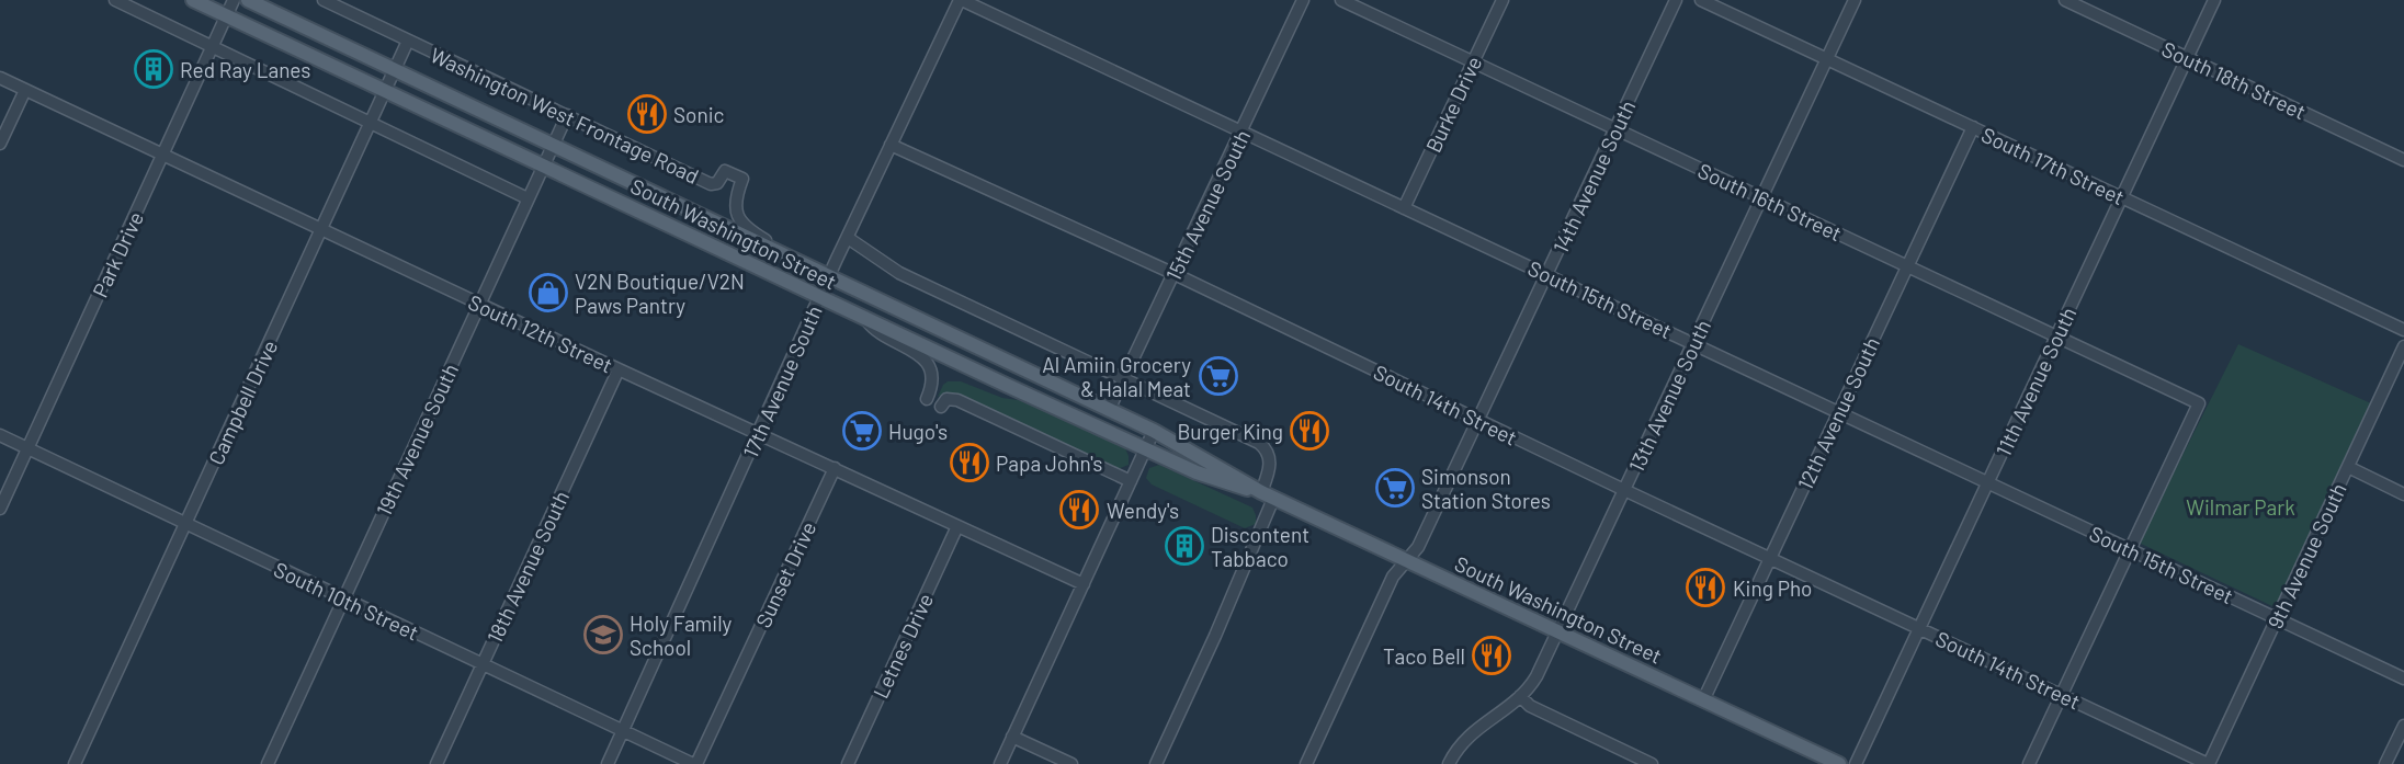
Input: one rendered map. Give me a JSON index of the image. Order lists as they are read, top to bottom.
{
  "streets": {
    "main road": ["South Washington Street"],
    "street": [
      "South 18th Street",
      "Burke Drive",
      "Washington West Frontage Road",
      "South 17th Street",
      "14th Avenue South",
      "South 16th Street",
      "15th Avenue South",
      "Park Drive",
      "South 15th Street",
      "South 12th Street",
      "17th Avenue South",
      "11th Avenue South",
      "13th Avenue South",
      "Campbell Drive",
      "South 14th Street",
      "12th Avenue South",
      "19th Avenue South",
      "9th Avenue South",
      "18th Avenue South",
      "Sunset Drive",
      "South 10th Street",
      "Letnes Drive"
    ]
  },
  "crossings": [
    ["South 18th Street", "11th Avenue South"],
    ["Burke Drive", "South 16th Street"],
    ["Burke Drive", "South 15th Street"],
    ["Washington West Frontage Road", "South Washington Street"],
    ["Washington West Frontage Road", "Campbell Drive"],
    ["Washington West Frontage Road", "19th Avenue South"],
    ["South 17th Street", "11th Avenue South"],
    ["South 17th Street", "13th Avenue South"],
    ["South 17th Street", "12th Avenue South"],
    ["14th Avenue South", "South 16th Street"],
    ["14th Avenue South", "South Washington Street"],
    ["14th Avenue South", "South 15th Street"],
    ["14th Avenue South", "South 14th Street"],
    ["South 16th Street", "South 15th Street"],
    ["South 16th Street", "11th Avenue South"],
    ["South 16th Street", "13th Avenue South"],
    ["South 16th Street", "12th Avenue South"],
    ["15th Avenue South", "South Washington Street"],
    ["15th Avenue South", "South 15th Street"],
    ["15th Avenue South", "South 14th Street"],
    ["South Washington Street", "Park Drive"],
    ["South Washington Street", "17th Avenue South"],
    ["South Washington Street", "13th Avenue South"],
    ["South Washington Street", "Campbell Drive"],
    ["South Washington Street", "12th Avenue South"],
    ["South Washington Street", "19th Avenue South"],
    ["Park Drive", "South 12th Street"],
    ["Park Drive", "South 10th Street"],
    ["South 15th Street", "17th Avenue South"],
    ["South 15th Street", "11th Avenue South"],
    ["South 15th Street", "13th Avenue South"],
    ["South 15th Street", "12th Avenue South"],
    ["South 15th Street", "9th Avenue South"],
    ["South 12th Street", "17th Avenue South"],
    ["South 12th Street", "Campbell Drive"],
    ["South 12th Street", "19th Avenue South"],
    ["South 12th Street", "18th Avenue South"],
    ["South 12th Street", "Sunset Drive"],
    ["South 12th Street", "Letnes Drive"],
    ["17th Avenue South", "South 14th Street"],
    ["17th Avenue South", "South 10th Street"],
    ["11th Avenue South", "South 14th Street"],
    ["13th Avenue South", "South 14th Street"],
    ["Campbell Drive", "South 10th Street"],
    ["South 14th Street", "12th Avenue South"],
    ["South 14th Street", "9th Avenue South"],
    ["19th Avenue South", "South 10th Street"],
    ["18th Avenue South", "South 10th Street"],
    ["Sunset Drive", "South 10th Street"]
  ],
  "parks": ["Wilmar Park"],
  "places": {
    "building": ["Red Ray Lanes", "Discontent Tabbaco"],
    "restaurant": [
      "Sonic",
      "Burger King",
      "Papa John's",
      "Wendy's",
      "King Pho",
      "Taco Bell"
    ],
    "shop": ["V2N Boutique/V2N Paws Pantry"],
    "supermarket": ["Al Amiin Grocery & Halal Meat", "Hugo's", "Simonson Station Stores"],
    "school or university": ["Holy Family School"]
  }
}
